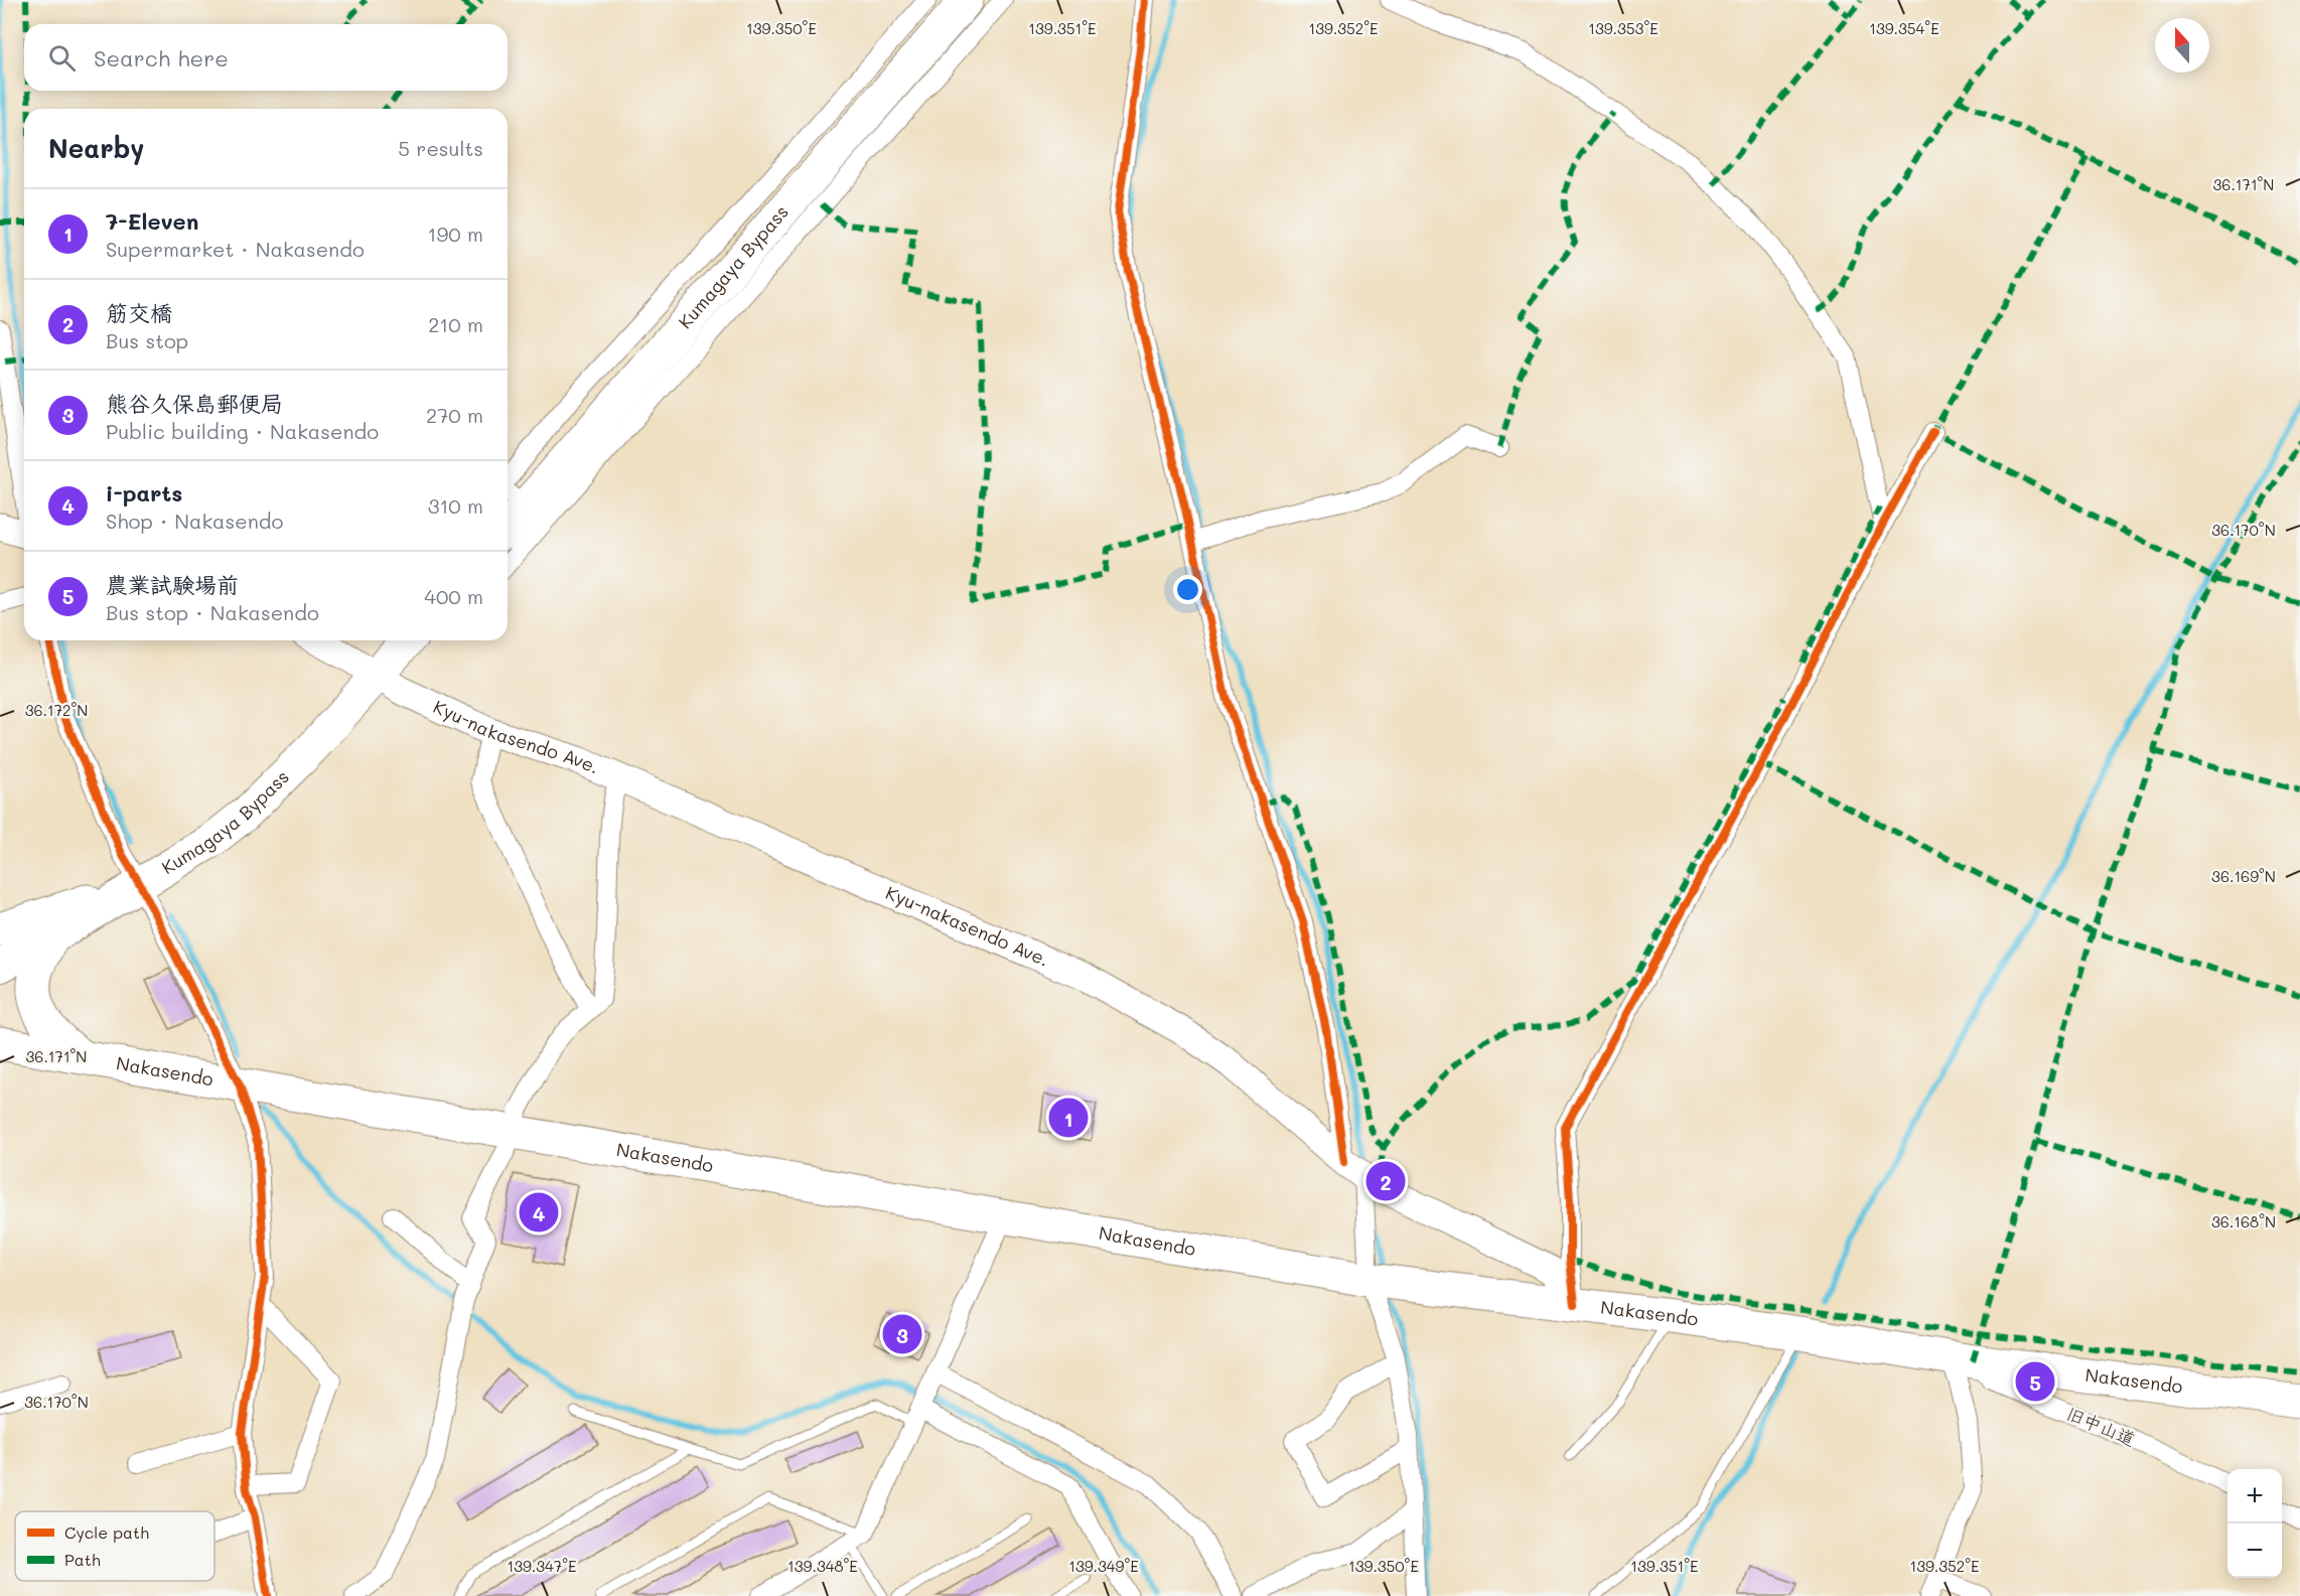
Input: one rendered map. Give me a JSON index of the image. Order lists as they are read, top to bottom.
{
  "streets": {
    "highway": ["Kumagaya Bypass", "Nakasendo"],
    "main road": ["Kyu-nakasendo Ave."],
    "street": ["旧中山道"]
  },
  "crossings": [
    ["Kumagaya Bypass", "Kyu-nakasendo Ave."],
    ["Kyu-nakasendo Ave.", "Nakasendo"],
    ["Nakasendo", "旧中山道"]
  ],
  "legend": ["Cycle path", "Path"],
  "north": "top",
  "page": {
    "search": "Search here",
    "heading": ["Nearby", "5 results"],
    "list": [
      {
        "mark": "1",
        "name": "7-Eleven",
        "note": "Supermarket · Nakasendo",
        "value": "190 m"
      },
      {
        "mark": "2",
        "name": "筋交橋",
        "note": "Bus stop",
        "value": "210 m"
      },
      {
        "mark": "3",
        "name": "熊谷久保島郵便局",
        "note": "Public building · Nakasendo",
        "value": "270 m"
      },
      {
        "mark": "4",
        "name": "i-parts",
        "note": "Shop · Nakasendo",
        "value": "310 m"
      },
      {
        "mark": "5",
        "name": "農業試験場前",
        "note": "Bus stop · Nakasendo",
        "value": "400 m"
      }
    ],
    "pins": [
      "1",
      "2",
      "4",
      "3",
      "5"
    ],
    "map_buttons": ["+", "−"]
  },
  "coordinates": [
    "139.354°E",
    "139.350°E",
    "139.351°E",
    "139.352°E",
    "139.353°E",
    "36.171°N",
    "36.170°N",
    "36.172°N",
    "36.169°N",
    "36.168°N",
    "139.347°E",
    "139.348°E",
    "139.349°E"
  ]
}
